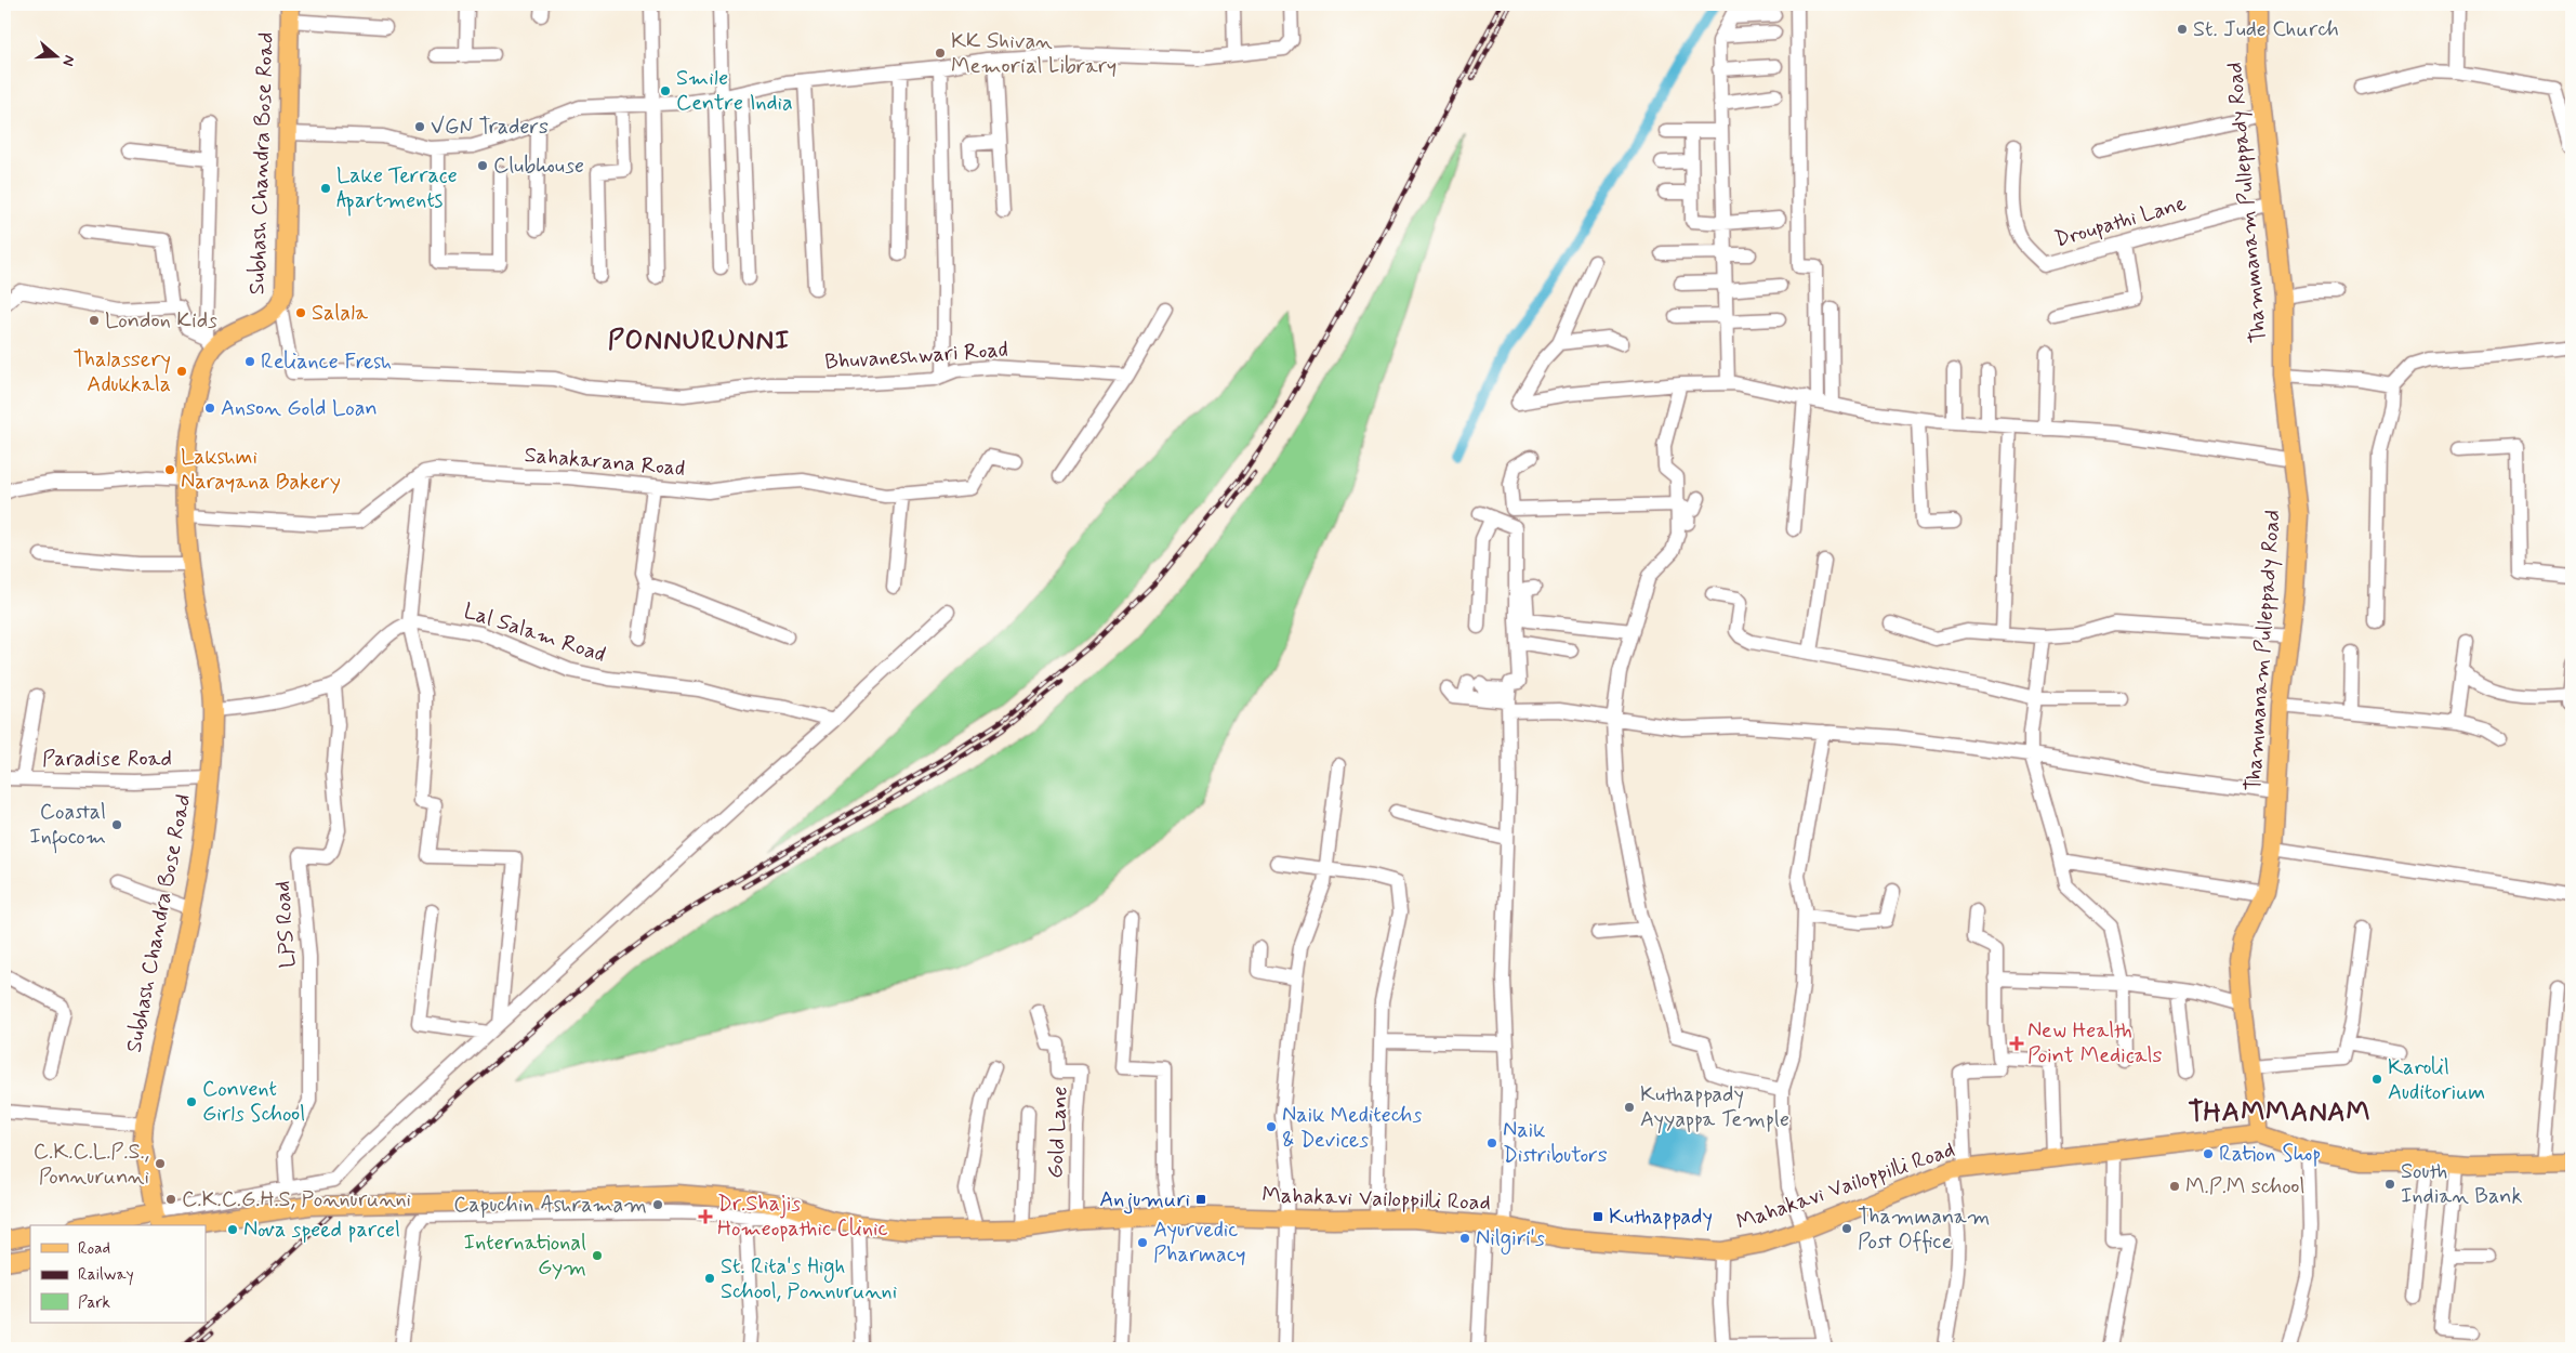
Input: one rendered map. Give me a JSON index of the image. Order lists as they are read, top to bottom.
{
  "streets": {
    "main road": ["Subhash Chandra Bose Road", "Thammanam Pulleppady Road", "Mahakavi Vailoppilli Road"],
    "street": [
      "Droupathi Lane",
      "Bhuvaneshwari Road",
      "Sahakarana Road",
      "Lal Salam Road",
      "Paradise Road",
      "LPS Road",
      "Gold Lane"
    ]
  },
  "crossings": [
    ["Subhash Chandra Bose Road", "Bhuvaneshwari Road"],
    ["Subhash Chandra Bose Road", "Paradise Road"],
    ["Subhash Chandra Bose Road", "Mahakavi Vailoppilli Road"],
    ["Thammanam Pulleppady Road", "Droupathi Lane"],
    ["Thammanam Pulleppady Road", "Mahakavi Vailoppilli Road"],
    ["Gold Lane", "Mahakavi Vailoppilli Road"]
  ],
  "districts": ["PONNURUNNI", "THAMMANAM"],
  "places": {
    "other": [
      "St. Jude Church",
      "KK Shivan Memorial Library",
      "Smile Centre India",
      "VGN Traders",
      "Clubhouse",
      "Lake Terrace Apartments",
      "Salala",
      "London Kids",
      "Reliance Fresh",
      "Thalassery Adukkala",
      "Anson Gold Loan",
      "Lakshmi Narayana Bakery",
      "Coastal Infocom",
      "Karolil Auditorium",
      "Convent Girls School",
      "Kuthappady Ayyappa Temple",
      "Naik Meditechs & Devices",
      "Naik Distributors",
      "Ration Shop",
      "C.K.C.L.P.S., Ponnurunni",
      "South Indian Bank",
      "M.P.M school",
      "C.K.C.G.H.S, Ponnurunni",
      "Capuchin Ashramam",
      "Thammanam Post Office",
      "Nova speed parcel",
      "Nilgiri's",
      "Ayurvedic Pharmacy",
      "International Gym",
      "St. Rita's High School, Ponnurunni"
    ],
    "health": ["New Health Point Medicals", "Dr.Shajis Homeopathic Clinic"],
    "transit": ["Anjumuri", "Kuthappady"]
  },
  "legend": ["Road", "Railway", "Park"],
  "north": "right"
}
